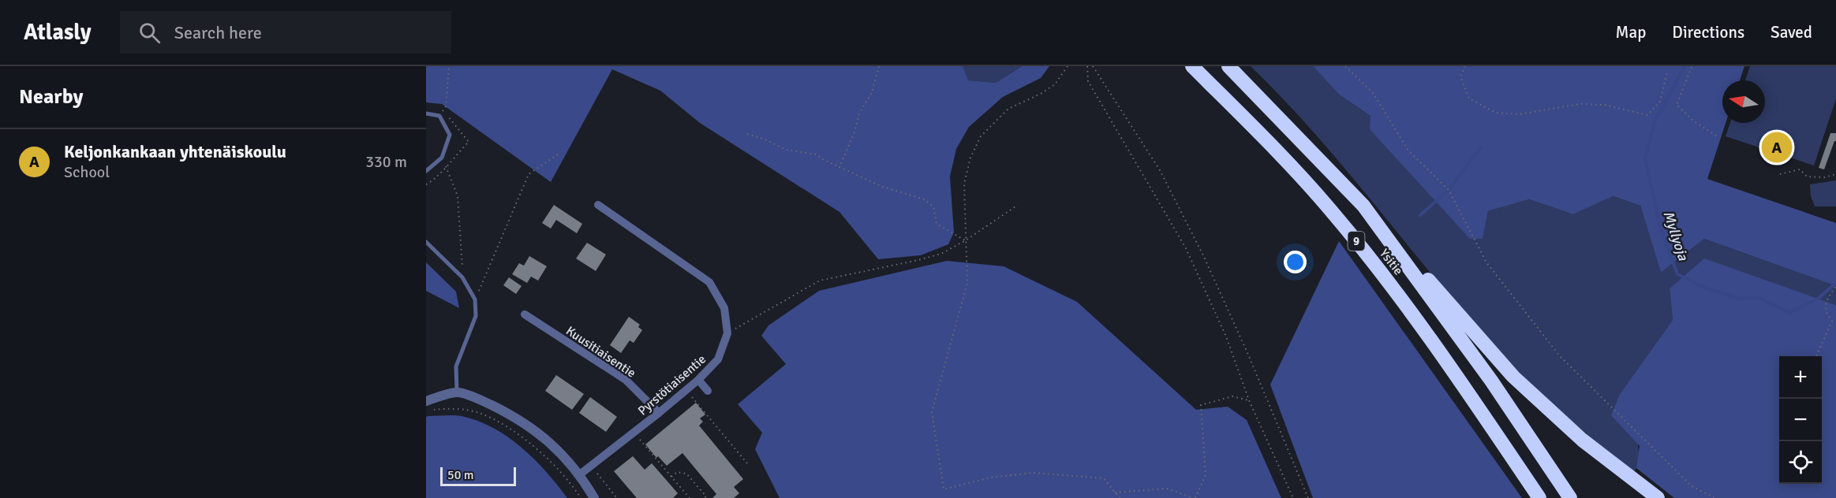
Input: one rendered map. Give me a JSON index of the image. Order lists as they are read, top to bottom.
{
  "streets": {
    "highway": ["9", "Ysitie"],
    "street": ["Kuusitiaisentie", "Pyrstötiaisentie"]
  },
  "crossings": [
    ["Kuusitiaisentie", "Pyrstötiaisentie"]
  ],
  "water": ["Myllyoja"],
  "scale_bar": "50 m",
  "north": "left",
  "page": {
    "header": "Atlasly",
    "search": "Search here",
    "nav": ["Map", "Directions", "Saved"],
    "heading": "Nearby",
    "list": [
      {
        "mark": "A",
        "name": "Keljonkankaan yhtenäiskoulu",
        "note": "School",
        "value": "330 m"
      }
    ],
    "pins": "A",
    "map_buttons": ["+", "−"],
    "scale": "50 m"
  }
}
